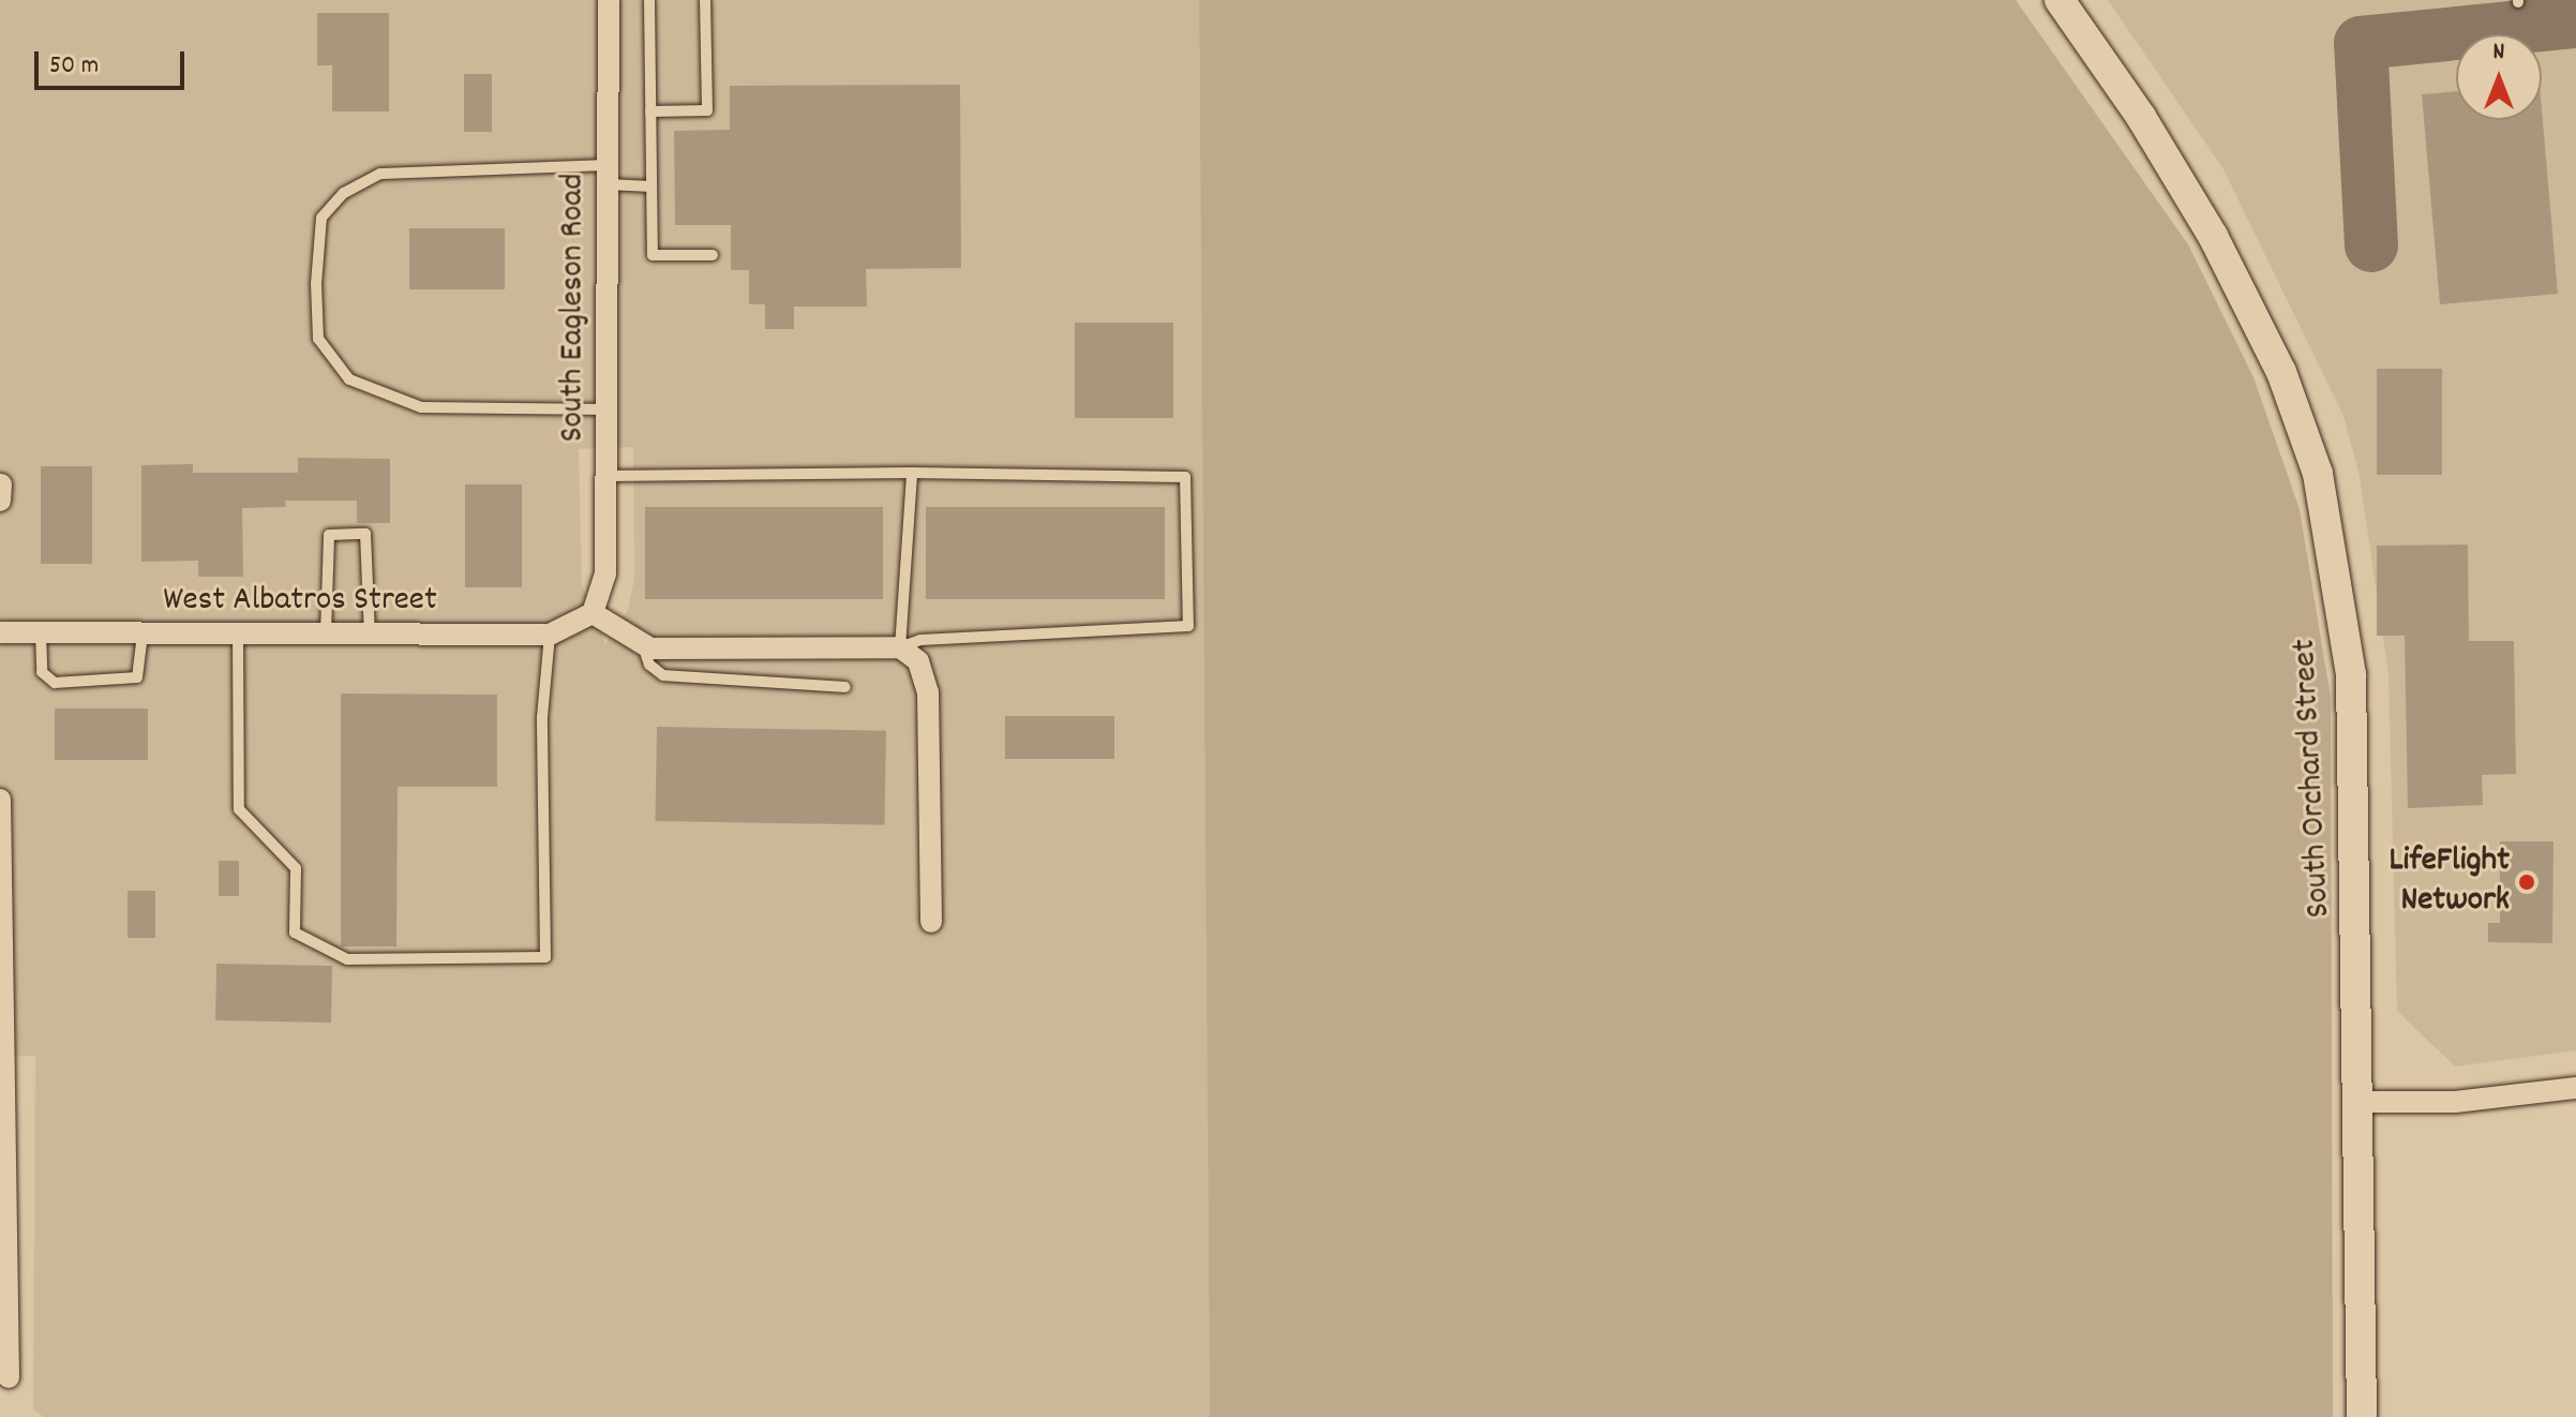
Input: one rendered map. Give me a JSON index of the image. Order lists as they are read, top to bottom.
{
  "streets": {
    "main road": ["South Orchard Street"],
    "street": ["South Eagleson Road", "West Albatros Street"]
  },
  "crossings": [
    ["South Eagleson Road", "West Albatros Street"]
  ],
  "places": ["LifeFlight Network"],
  "scale_bar": "50 m",
  "north": "top"
}
